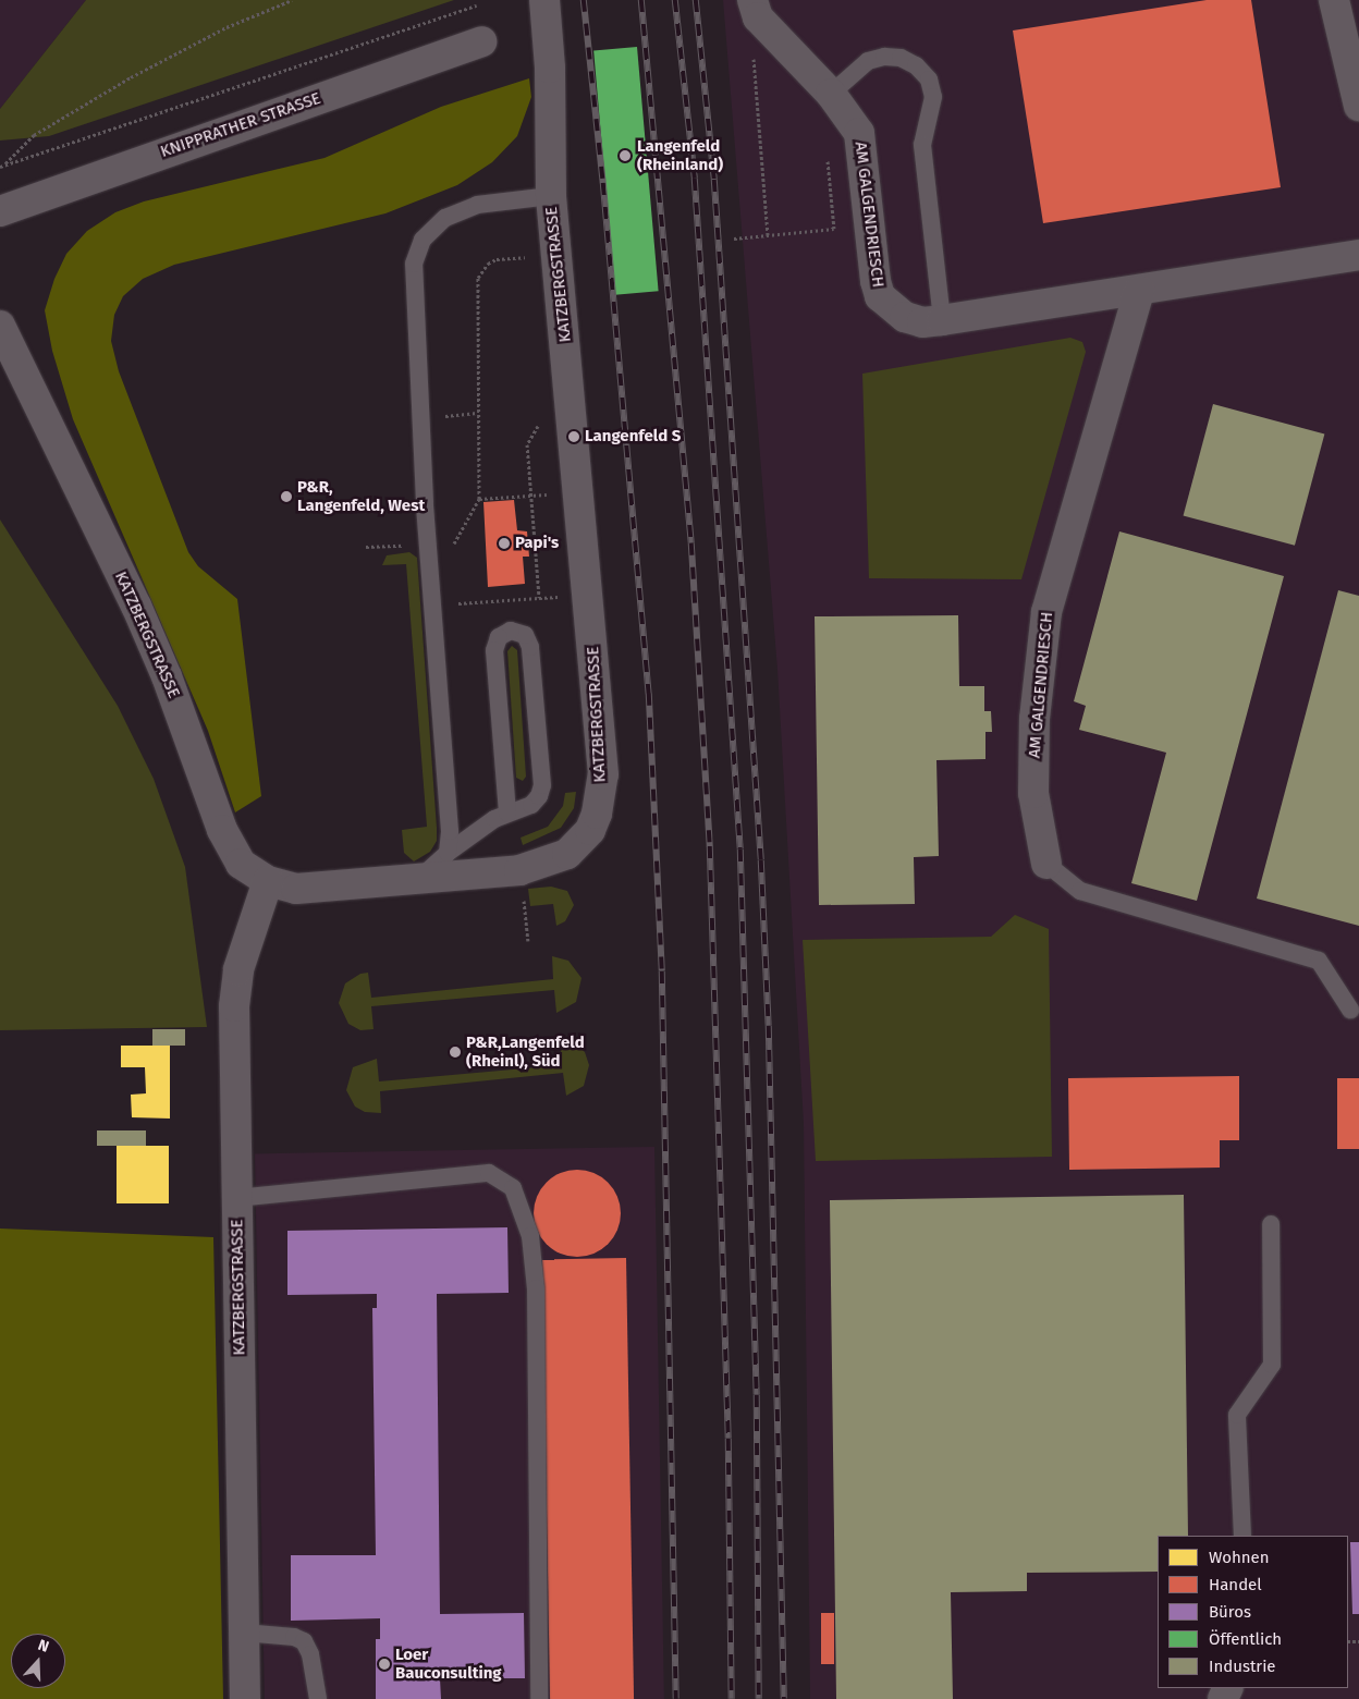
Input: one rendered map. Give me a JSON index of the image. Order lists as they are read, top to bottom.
{
  "streets": {
    "street": ["KNIPPRATHER STRASSE", "AM GALGENDRIESCH", "KATZBERGSTRASSE"]
  },
  "places": [
    "Langenfeld (Rheinland)",
    "Langenfeld S",
    "P&R, Langenfeld, West",
    "Papi's",
    "P&R,Langenfeld (Rheinl), Süd",
    "Loer Bauconsulting"
  ],
  "legend": [
    "Wohnen",
    "Handel",
    "Büros",
    "Öffentlich",
    "Industrie"
  ],
  "north": "top"
}
